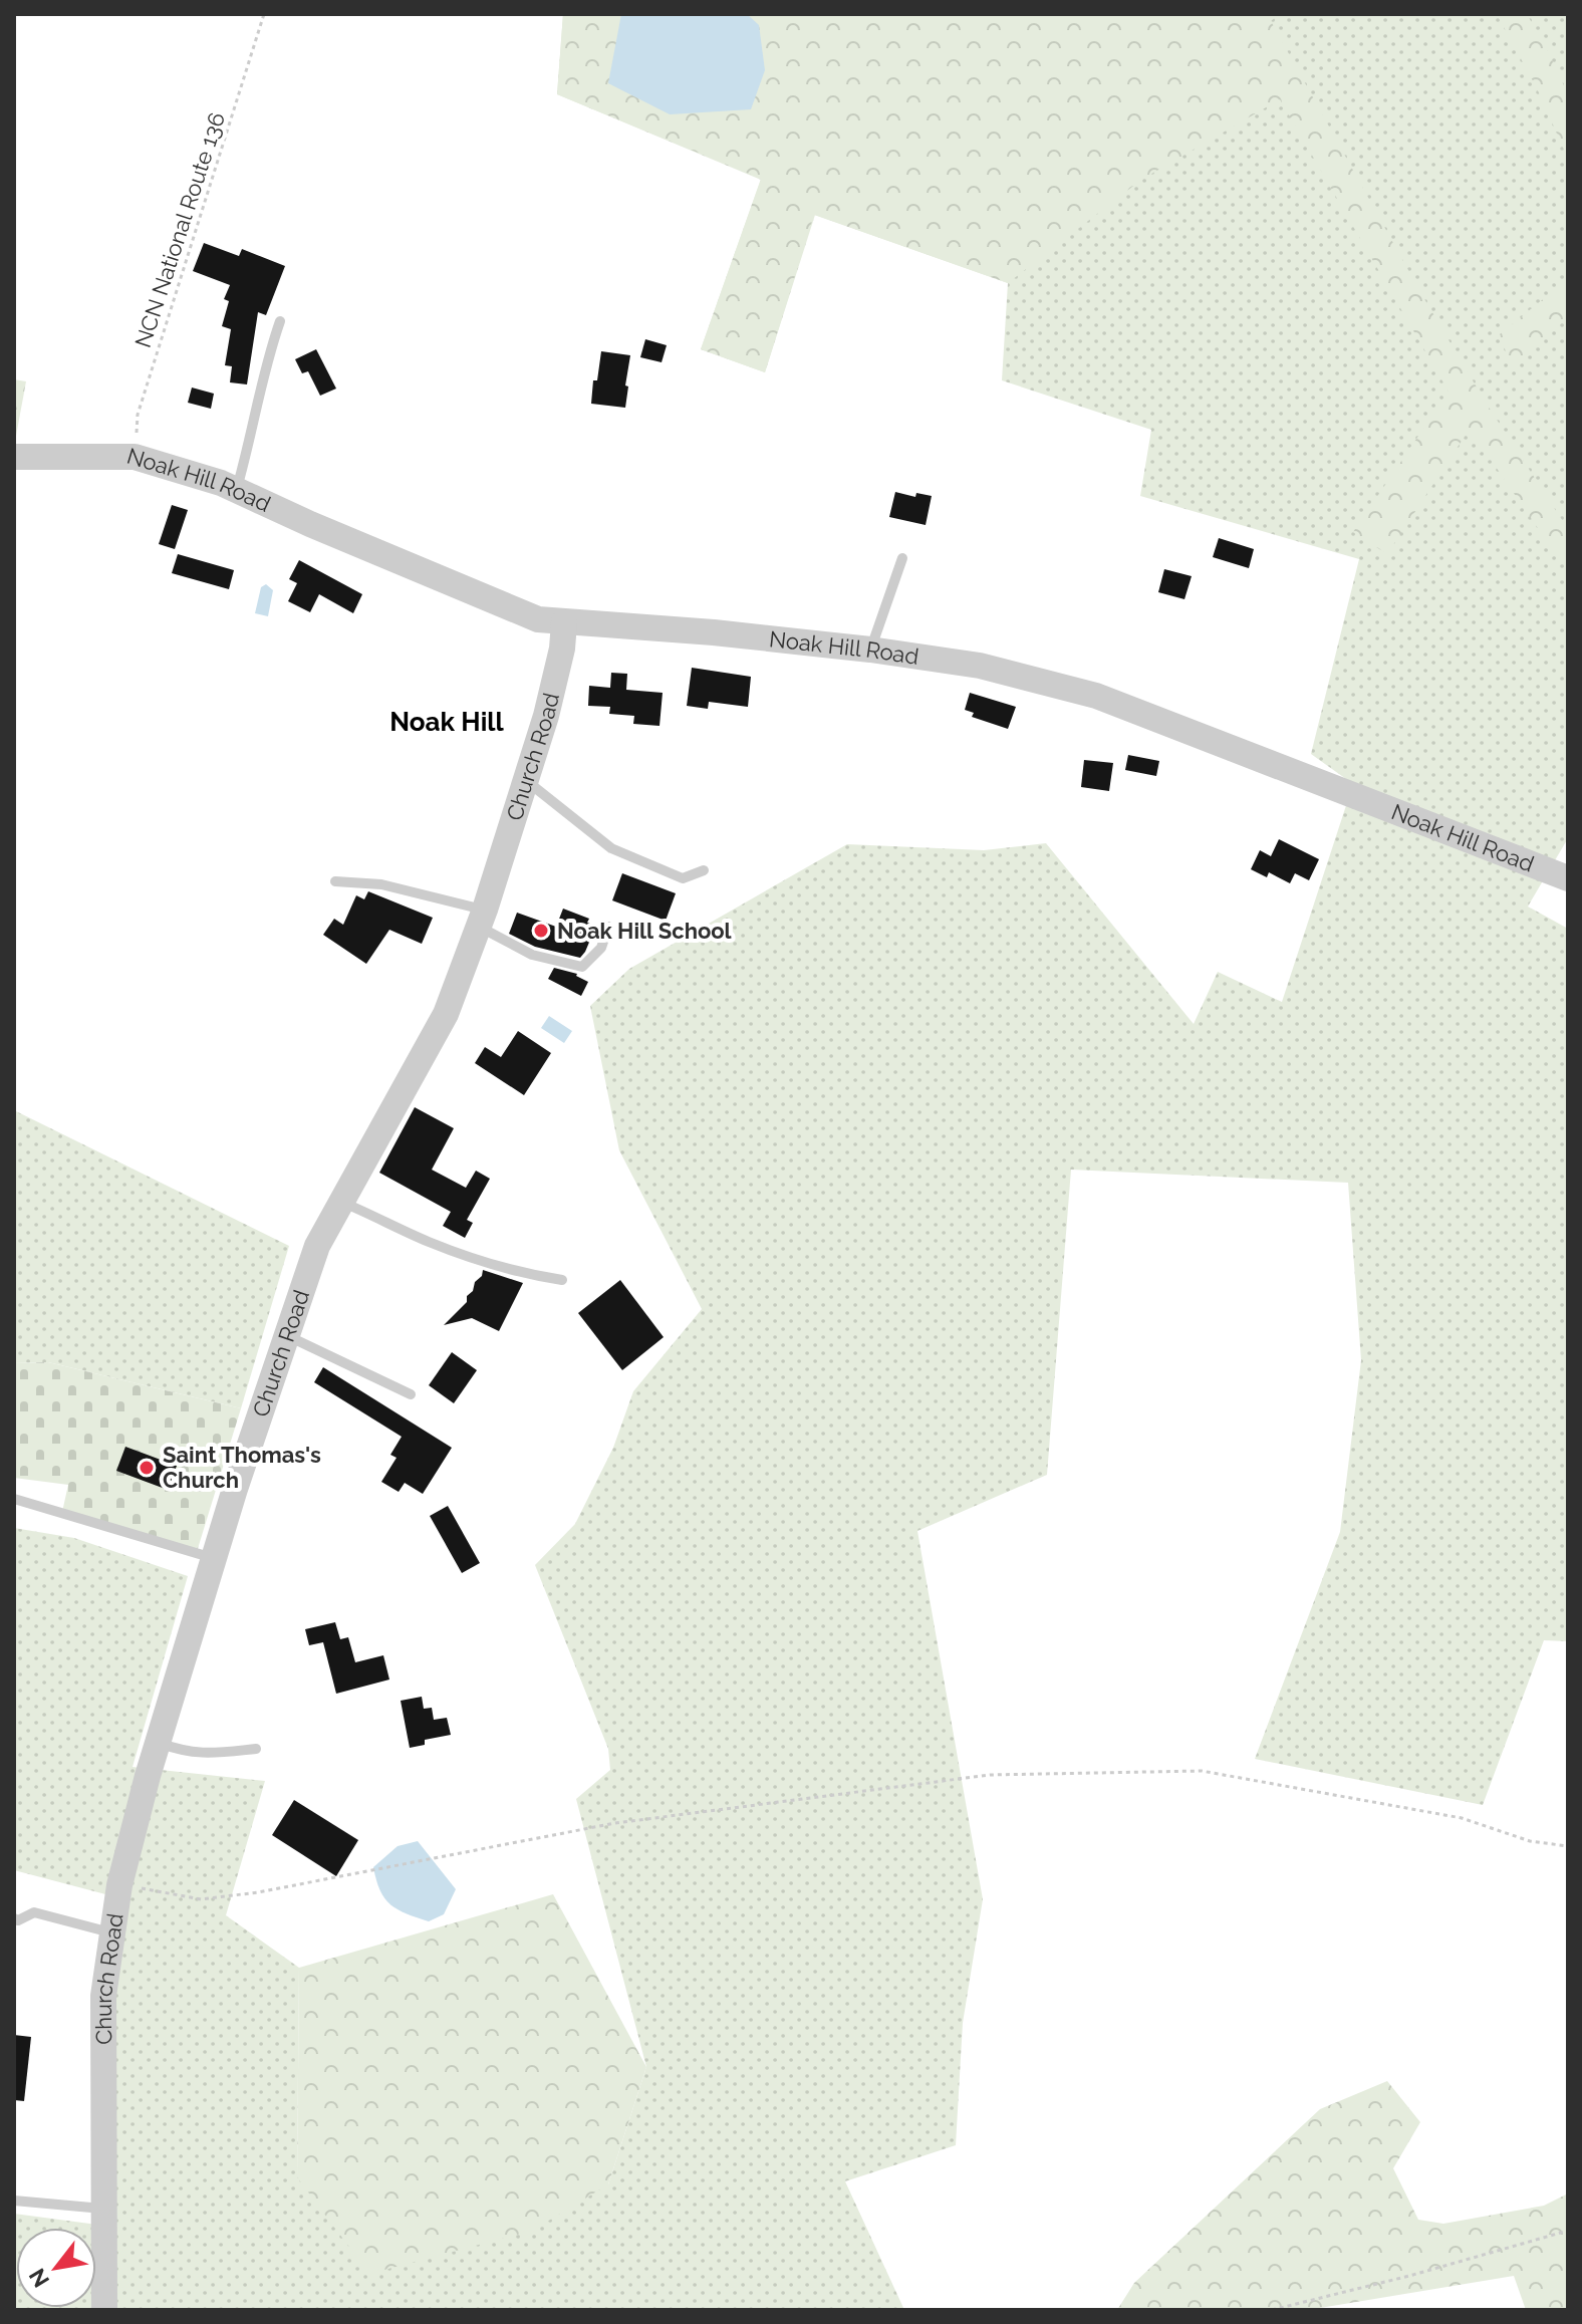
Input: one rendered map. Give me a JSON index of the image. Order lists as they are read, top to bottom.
{
  "streets": {
    "street": ["Noak Hill Road", "Church Road"],
    "path": ["NCN National Route 136"]
  },
  "crossings": [
    ["NCN National Route 136", "Noak Hill Road"],
    ["Noak Hill Road", "Church Road"]
  ],
  "districts": ["Noak Hill"],
  "places": ["Noak Hill School", "Saint Thomas's Church"],
  "north": "bottom left"
}
